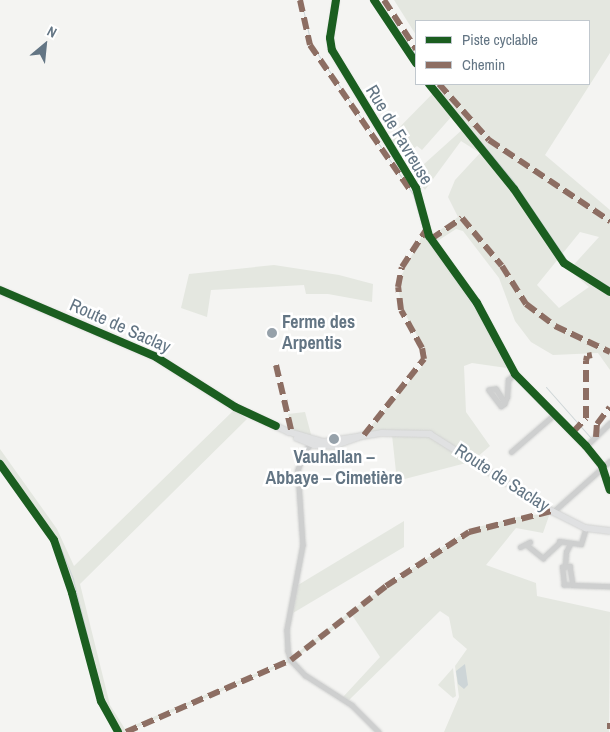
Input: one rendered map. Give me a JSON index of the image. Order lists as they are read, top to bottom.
{
  "streets": {
    "main road": ["Route de Saclay"],
    "street": ["Rue de Favreuse"]
  },
  "places": ["Ferme des Arpentis", "Vauhallan – Abbaye – Cimetière"],
  "legend": ["Piste cyclable", "Chemin"],
  "north": "top right"
}
